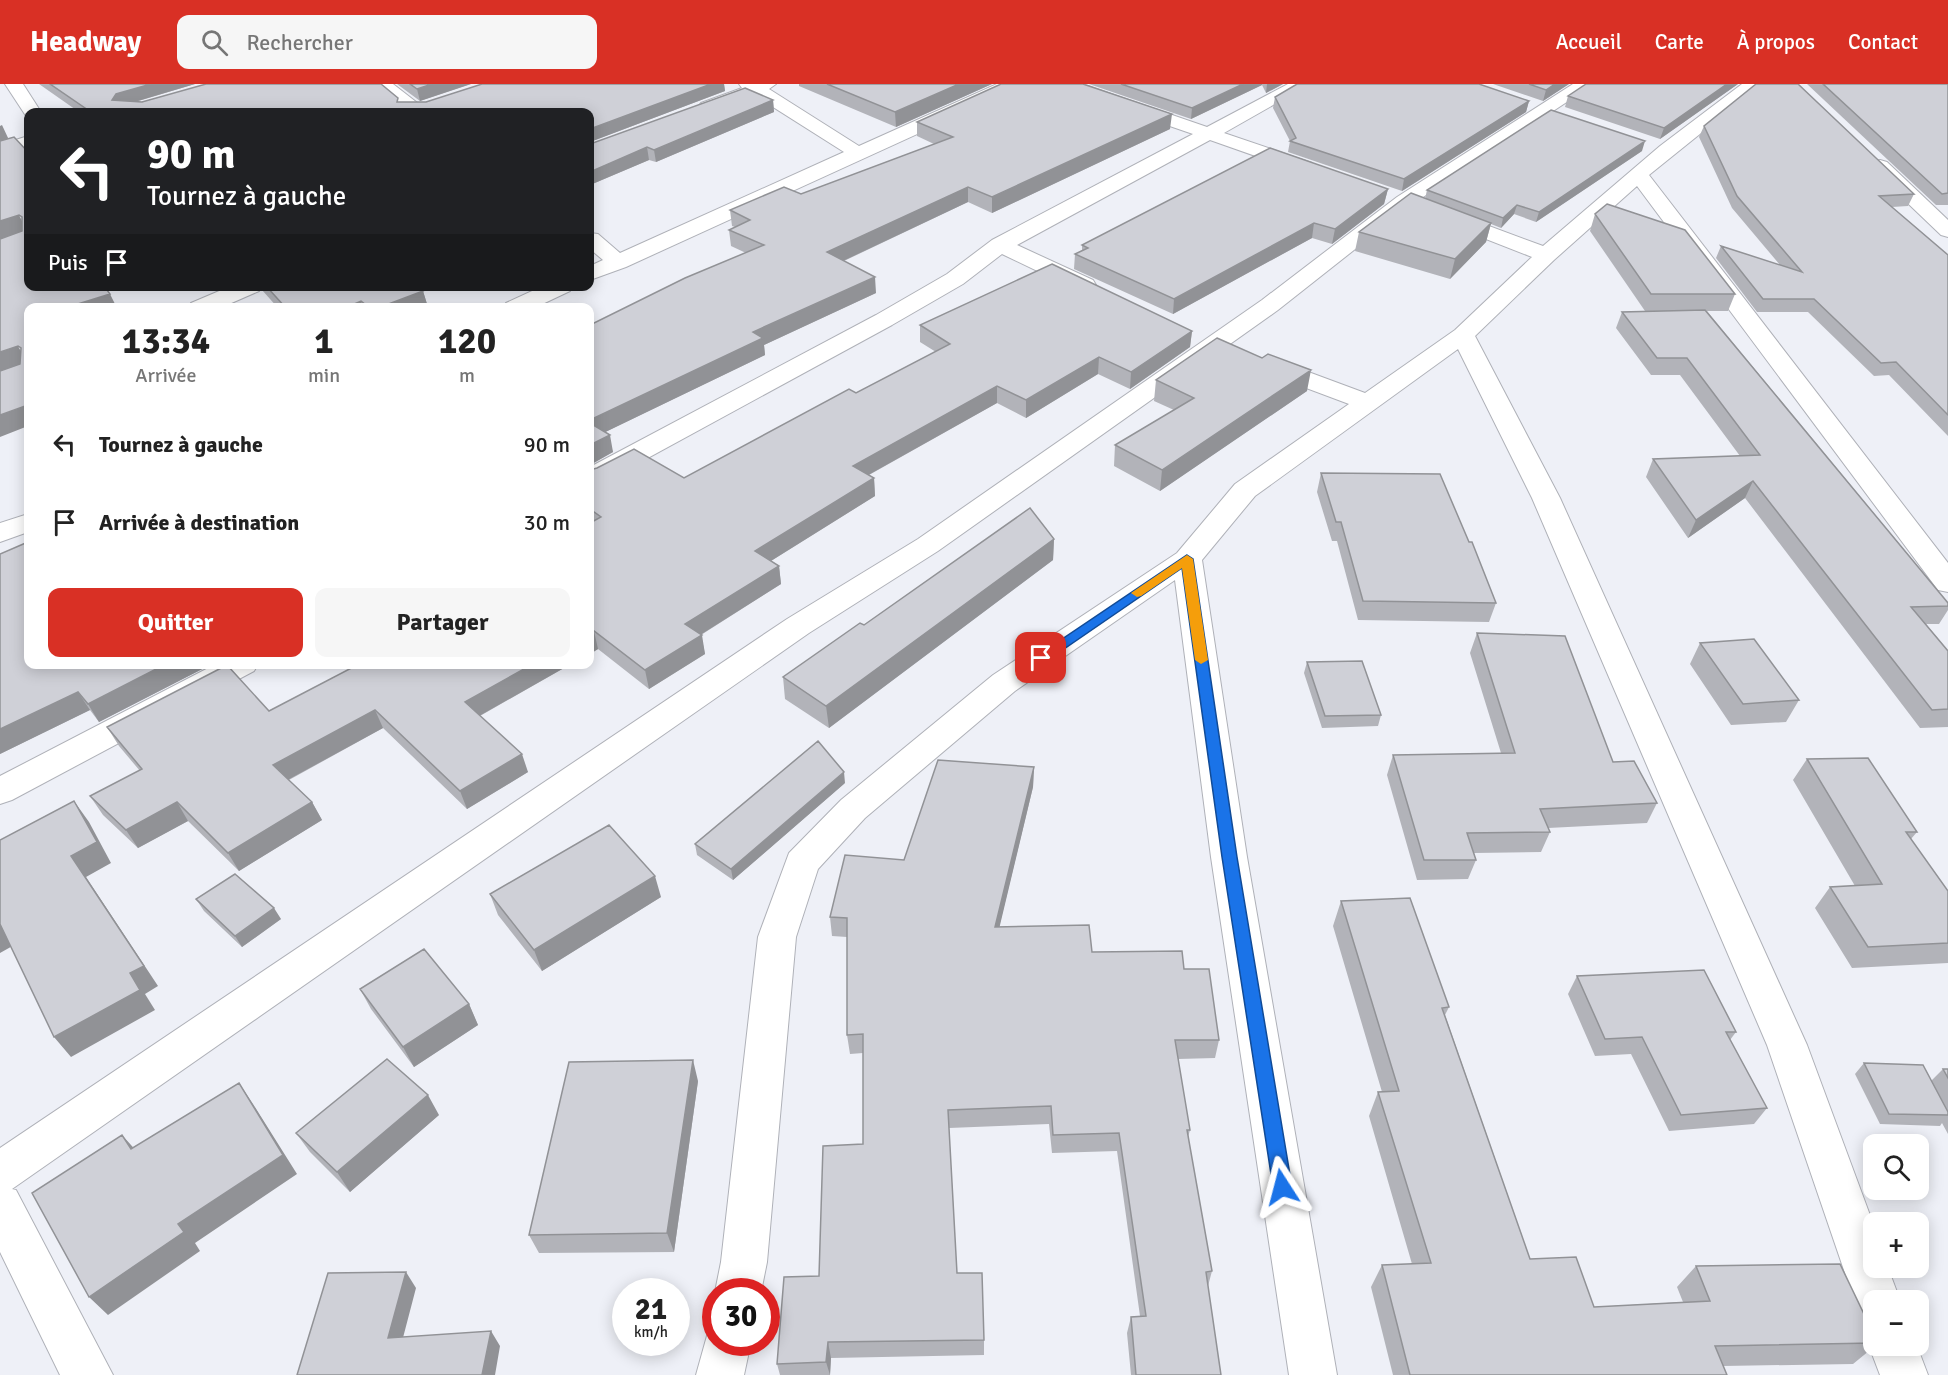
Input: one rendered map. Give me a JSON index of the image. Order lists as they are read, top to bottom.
{
  "page": {
    "header": "Headway",
    "search": "Rechercher",
    "nav": [
      "Accueil",
      "Carte",
      "À propos",
      "Contact"
    ],
    "turn": ["90 m", "Tournez à gauche"],
    "then": "Puis",
    "eta": [
      "13:34",
      "Arrivée",
      "1",
      "min",
      "120",
      "m"
    ],
    "list": [
      {
        "name": "Tournez à gauche",
        "value": "90 m"
      },
      {
        "name": "Arrivée à destination",
        "value": "30 m"
      }
    ],
    "buttons": ["Quitter", "Partager"],
    "map_buttons": ["+", "−"],
    "speed": "21 km/h",
    "limit": "30"
  }
}
